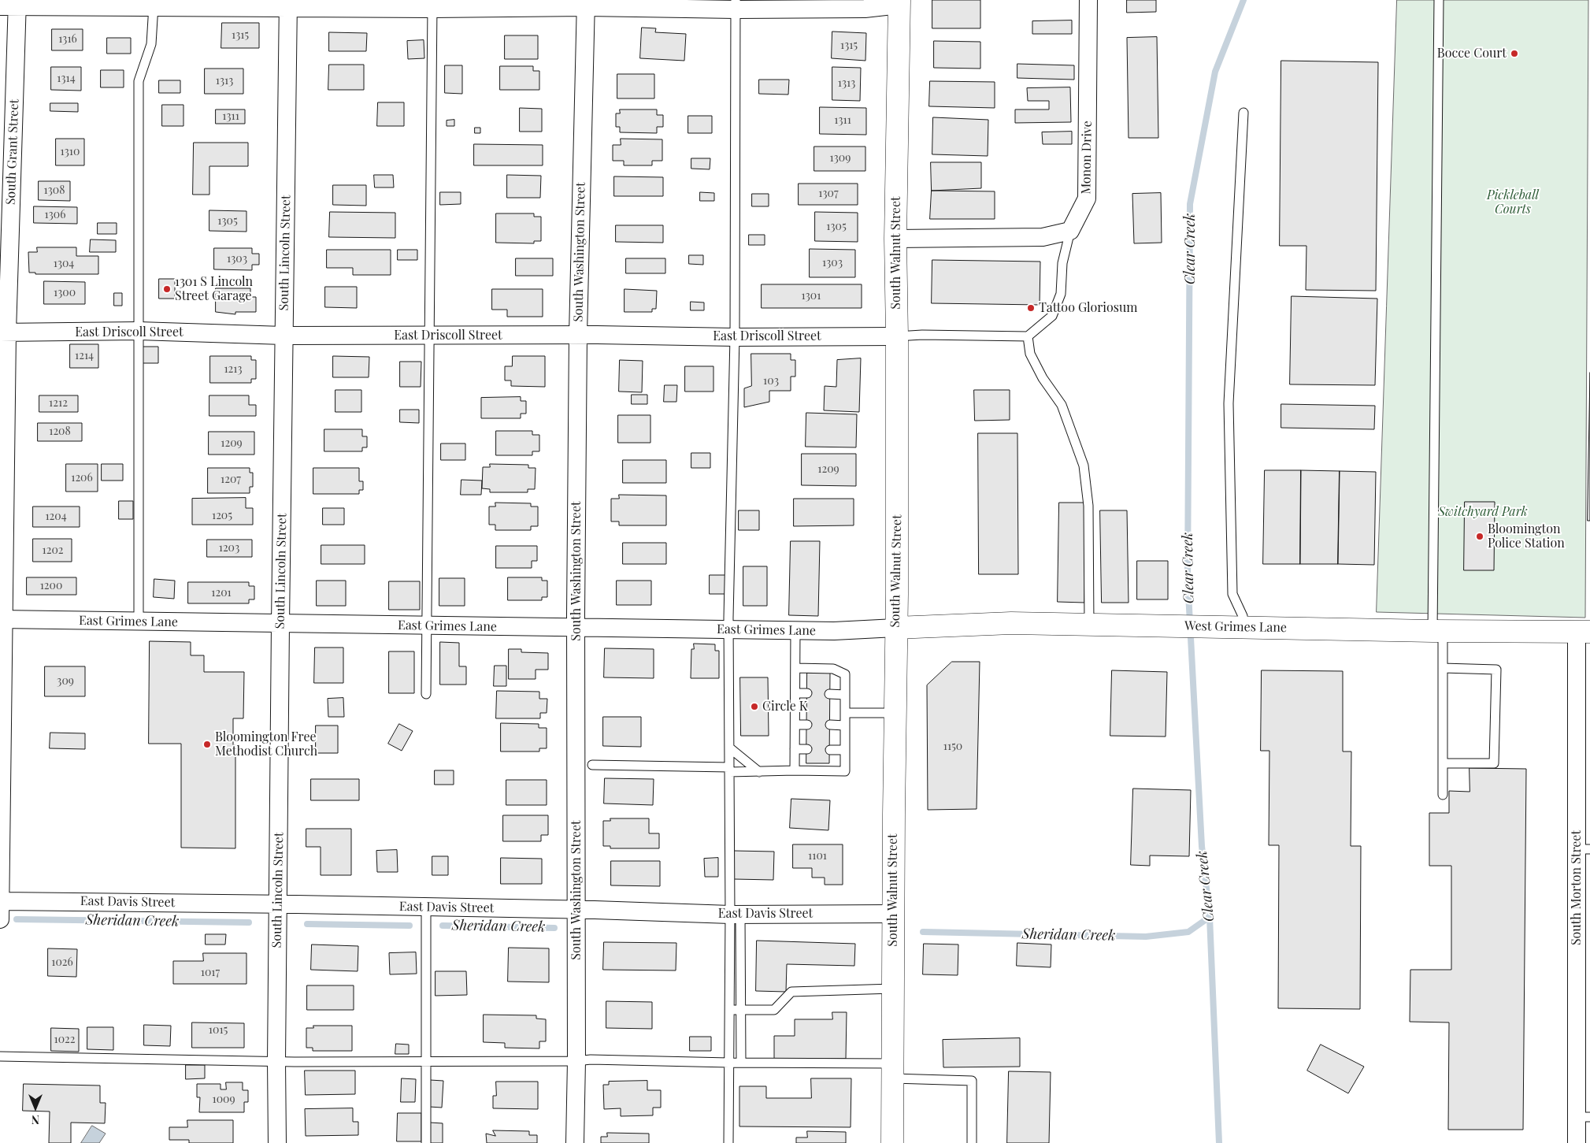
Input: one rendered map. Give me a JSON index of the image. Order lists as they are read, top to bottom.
{
  "streets": {
    "main road": ["South Walnut Street", "West Grimes Lane"],
    "street": [
      "South Grant Street",
      "Monon Drive",
      "South Washington Street",
      "South Lincoln Street",
      "East Driscoll Street",
      "East Grimes Lane",
      "South Morton Street",
      "East Davis Street"
    ]
  },
  "crossings": [
    ["South Grant Street", "East Driscoll Street"],
    ["South Grant Street", "East Grimes Lane"],
    ["South Grant Street", "East Davis Street"],
    ["South Washington Street", "East Driscoll Street"],
    ["South Washington Street", "East Grimes Lane"],
    ["South Washington Street", "East Davis Street"],
    ["South Lincoln Street", "East Driscoll Street"],
    ["South Lincoln Street", "East Grimes Lane"],
    ["South Lincoln Street", "East Davis Street"],
    ["South Walnut Street", "East Driscoll Street"],
    ["South Walnut Street", "East Grimes Lane"],
    ["South Walnut Street", "West Grimes Lane"],
    ["South Walnut Street", "East Davis Street"],
    ["East Grimes Lane", "West Grimes Lane"],
    ["West Grimes Lane", "South Morton Street"]
  ],
  "water": ["Clear Creek", "Sheridan Creek"],
  "parks": ["Pickleball Courts", "Switchyard Park"],
  "places": [
    "Bocce Court",
    "1301 S Lincoln Street Garage",
    "Tattoo Gloriosum",
    "Bloomington Police Station",
    "Circle K",
    "Bloomington Free Methodist Church"
  ],
  "house_numbers": [
    "1315",
    "1316",
    "1315",
    "1314",
    "1313",
    "1313",
    "1311",
    "1311",
    "1310",
    "1309",
    "1308",
    "1307",
    "1306",
    "1305",
    "1305",
    "1303",
    "1303",
    "1304",
    "1300",
    "1301",
    "1214",
    "1213",
    "103",
    "1212",
    "1208",
    "1209",
    "1209",
    "1206",
    "1207",
    "1205",
    "1204",
    "1203",
    "1202",
    "1200",
    "1201",
    "309",
    "1150",
    "1101",
    "1026",
    "1017",
    "1015",
    "1022",
    "1009"
  ],
  "north": "bottom"
}
